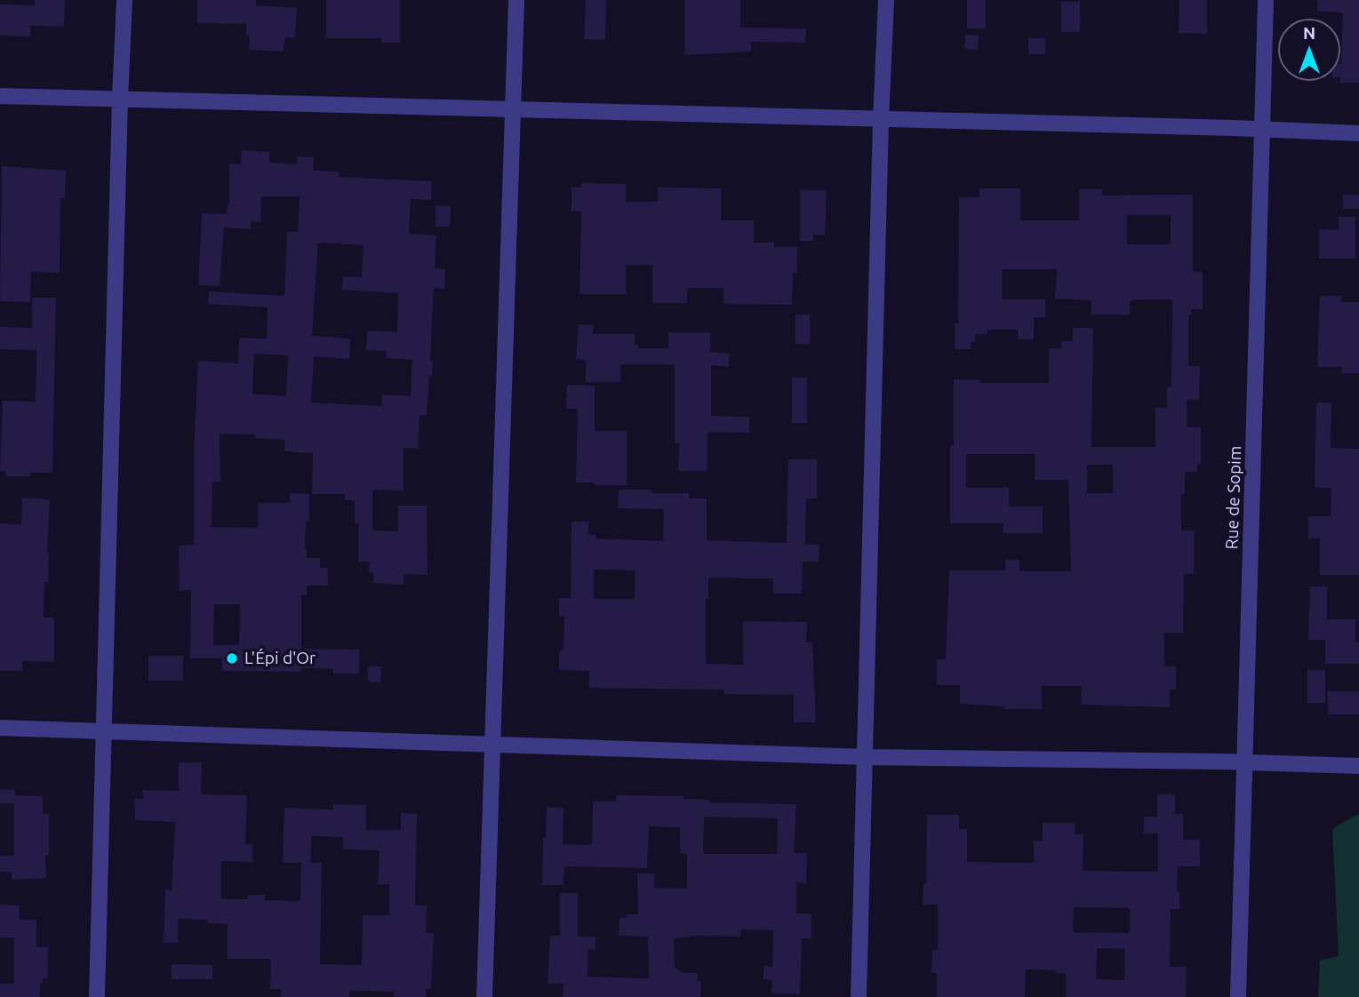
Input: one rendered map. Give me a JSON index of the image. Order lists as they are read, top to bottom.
{
  "streets": {
    "street": ["Rue de Sopim"]
  },
  "places": ["L'Épi d'Or"],
  "north": "top"
}
